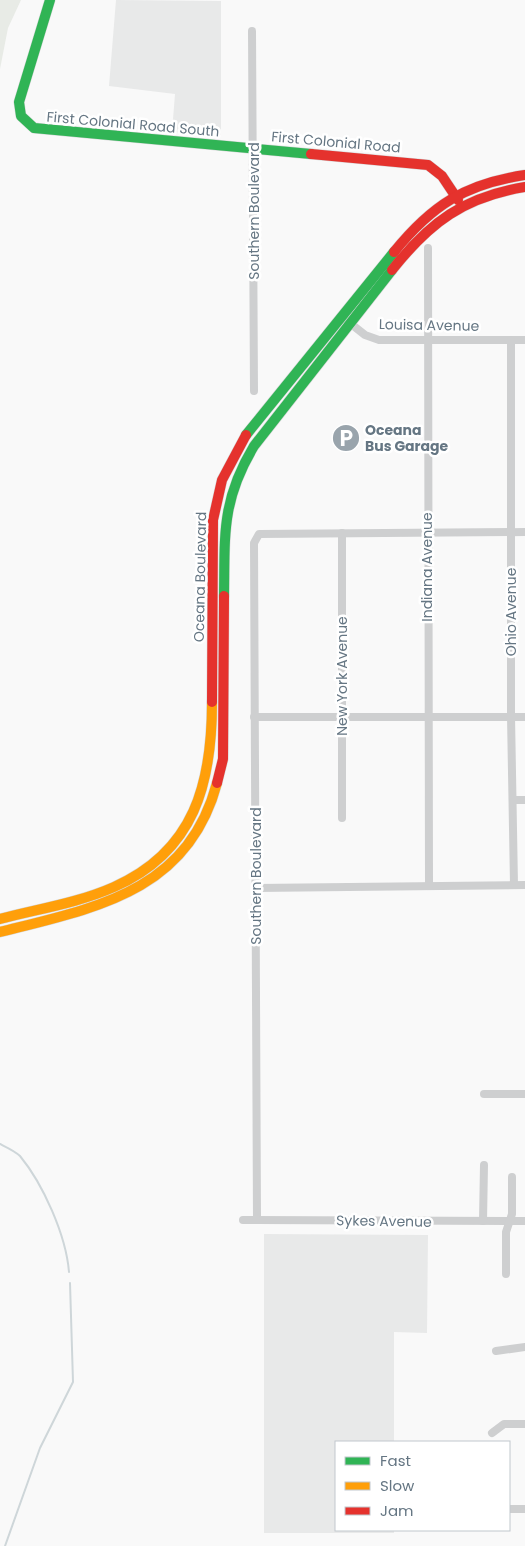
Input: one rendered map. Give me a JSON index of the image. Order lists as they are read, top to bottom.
{
  "streets": {
    "main road": ["First Colonial Road South", "First Colonial Road", "Oceana Boulevard"],
    "street": [
      "Southern Boulevard",
      "Louisa Avenue",
      "Indiana Avenue",
      "Ohio Avenue",
      "New York Avenue",
      "Sykes Avenue"
    ]
  },
  "crossings": [
    ["First Colonial Road South", "First Colonial Road"],
    ["First Colonial Road", "Southern Boulevard"],
    ["First Colonial Road", "Oceana Boulevard"],
    ["Southern Boulevard", "New York Avenue"],
    ["Southern Boulevard", "Sykes Avenue"],
    ["Louisa Avenue", "Indiana Avenue"],
    ["Louisa Avenue", "Oceana Boulevard"],
    ["Louisa Avenue", "Ohio Avenue"]
  ],
  "places": {
    "parking": ["Oceana Bus Garage"]
  },
  "legend": ["Fast", "Slow", "Jam"]
}
